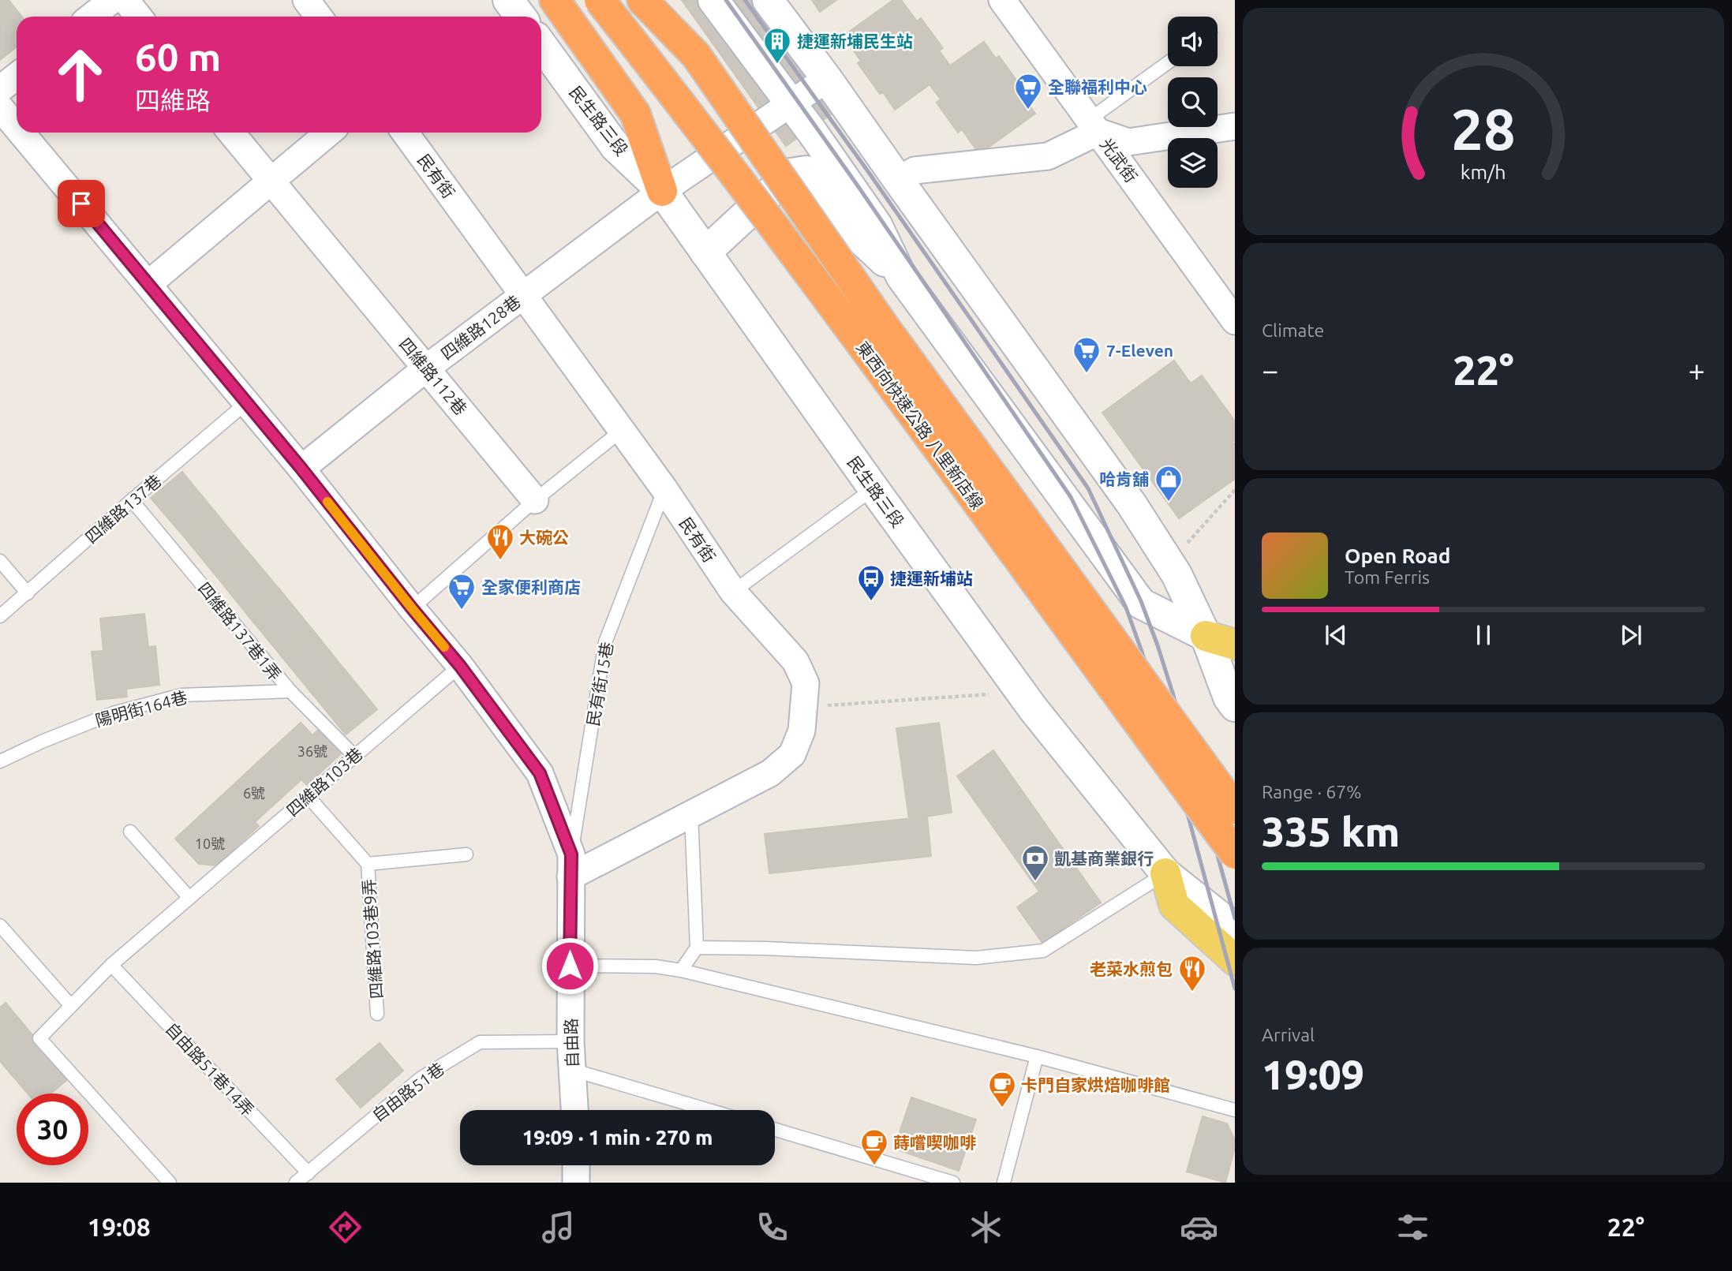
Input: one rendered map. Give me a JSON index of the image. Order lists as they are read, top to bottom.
{
  "streets": {
    "highway": ["東西向快速公路 八里新店線"],
    "main road": ["民生路三段"],
    "street": [
      "光武街",
      "民有街",
      "四維路128巷",
      "四維路112巷",
      "自由路"
    ],
    "lane": [
      "四維路137巷",
      "四維路137巷1弄",
      "民有街15巷",
      "陽明街164巷",
      "四維路103巷",
      "四維路103巷9弄",
      "自由路51巷14弄",
      "自由路51巷"
    ]
  },
  "crossings": [
    ["民生路三段", "四維路128巷"],
    ["民有街", "四維路128巷"],
    ["民有街", "民有街15巷"],
    ["民有街", "自由路"],
    ["四維路128巷", "四維路112巷"],
    ["四維路128巷", "自由路"],
    ["四維路137巷", "四維路137巷1弄"],
    ["四維路137巷", "自由路"],
    ["四維路137巷1弄", "陽明街164巷"],
    ["四維路137巷1弄", "四維路103巷"],
    ["民有街15巷", "自由路"],
    ["四維路103巷", "四維路103巷9弄"],
    ["四維路103巷", "自由路"],
    ["四維路103巷", "自由路51巷14弄"],
    ["自由路", "自由路51巷"],
    ["自由路51巷14弄", "自由路51巷"]
  ],
  "places": {
    "building": ["捷運新埔民生站"],
    "supermarket": ["全聯福利中心", "7-Eleven", "全家便利商店"],
    "shop": ["哈肯舖"],
    "restaurant": ["大碗公", "老菜水煎包"],
    "bus stop": ["捷運新埔站"],
    "bank": ["凱基商業銀行"],
    "cafe": ["卡門自家烘焙咖啡館", "蒔嚐喫咖啡"]
  },
  "house_numbers": ["36號", "6號", "10號"],
  "page": {
    "turn": ["60 m", "四維路"],
    "tile": [
      "Climate",
      ["Range · 67%", "335 km"],
      ["Arrival", "19:09"]
    ],
    "heat": ["−", "22°", "+"],
    "song": ["Open Road", "Tom Ferris"],
    "limit": "30",
    "trip": "19:09 · 1 min · 270 m",
    "tabs": ["19:08", "22°"],
    "gauge": ["28", "km/h"]
  }
}
